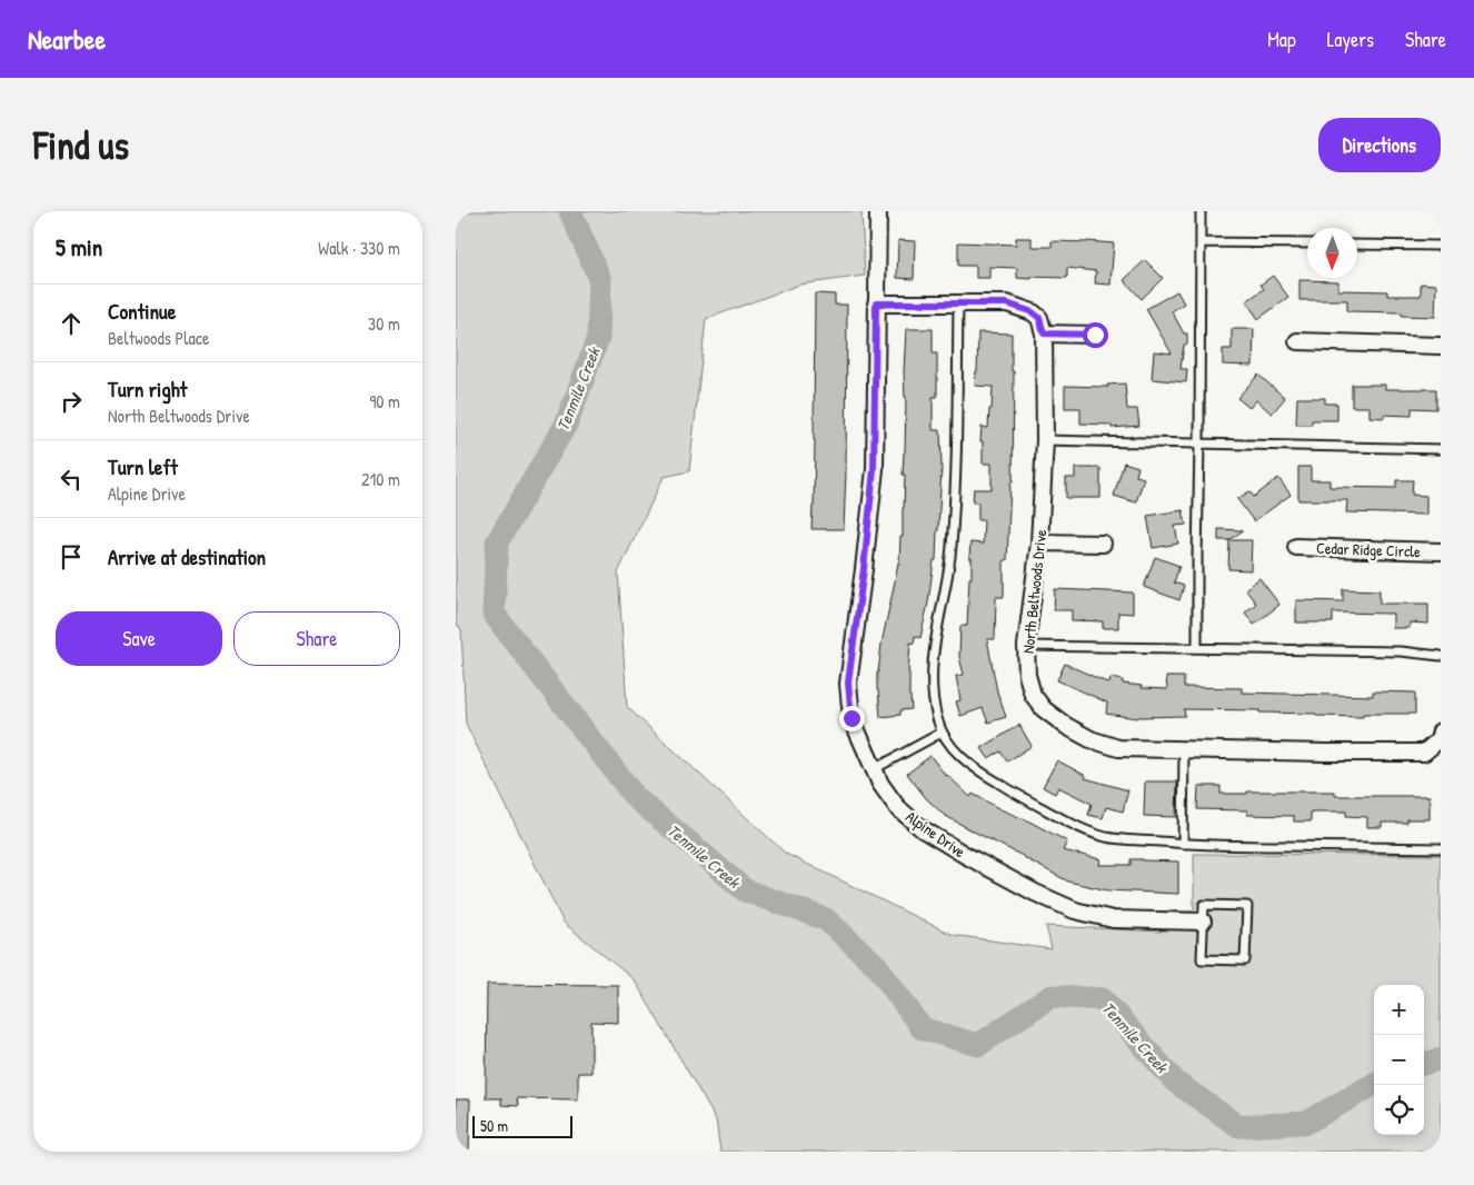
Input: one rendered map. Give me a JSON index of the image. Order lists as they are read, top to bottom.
{
  "streets": {
    "street": ["Cedar Ridge Circle", "North Beltwoods Drive", "Alpine Drive"]
  },
  "water": ["Tenmile Creek"],
  "scale_bar": "50 m",
  "north": "bottom",
  "page": {
    "header": "Nearbee",
    "nav": ["Map", "Layers", "Share"],
    "buttons": [
      "Directions",
      ["Save", "Share"]
    ],
    "title": "Find us",
    "heading": ["5 min", "Walk · 330 m"],
    "list": [
      ["Continue", "Beltwoods Place", "30 m"],
      ["Turn right", "North Beltwoods Drive", "90 m"],
      ["Turn left", "Alpine Drive", "210 m"],
      "Arrive at destination"
    ],
    "map_buttons": ["+", "−"],
    "scale": "50 m"
  }
}
